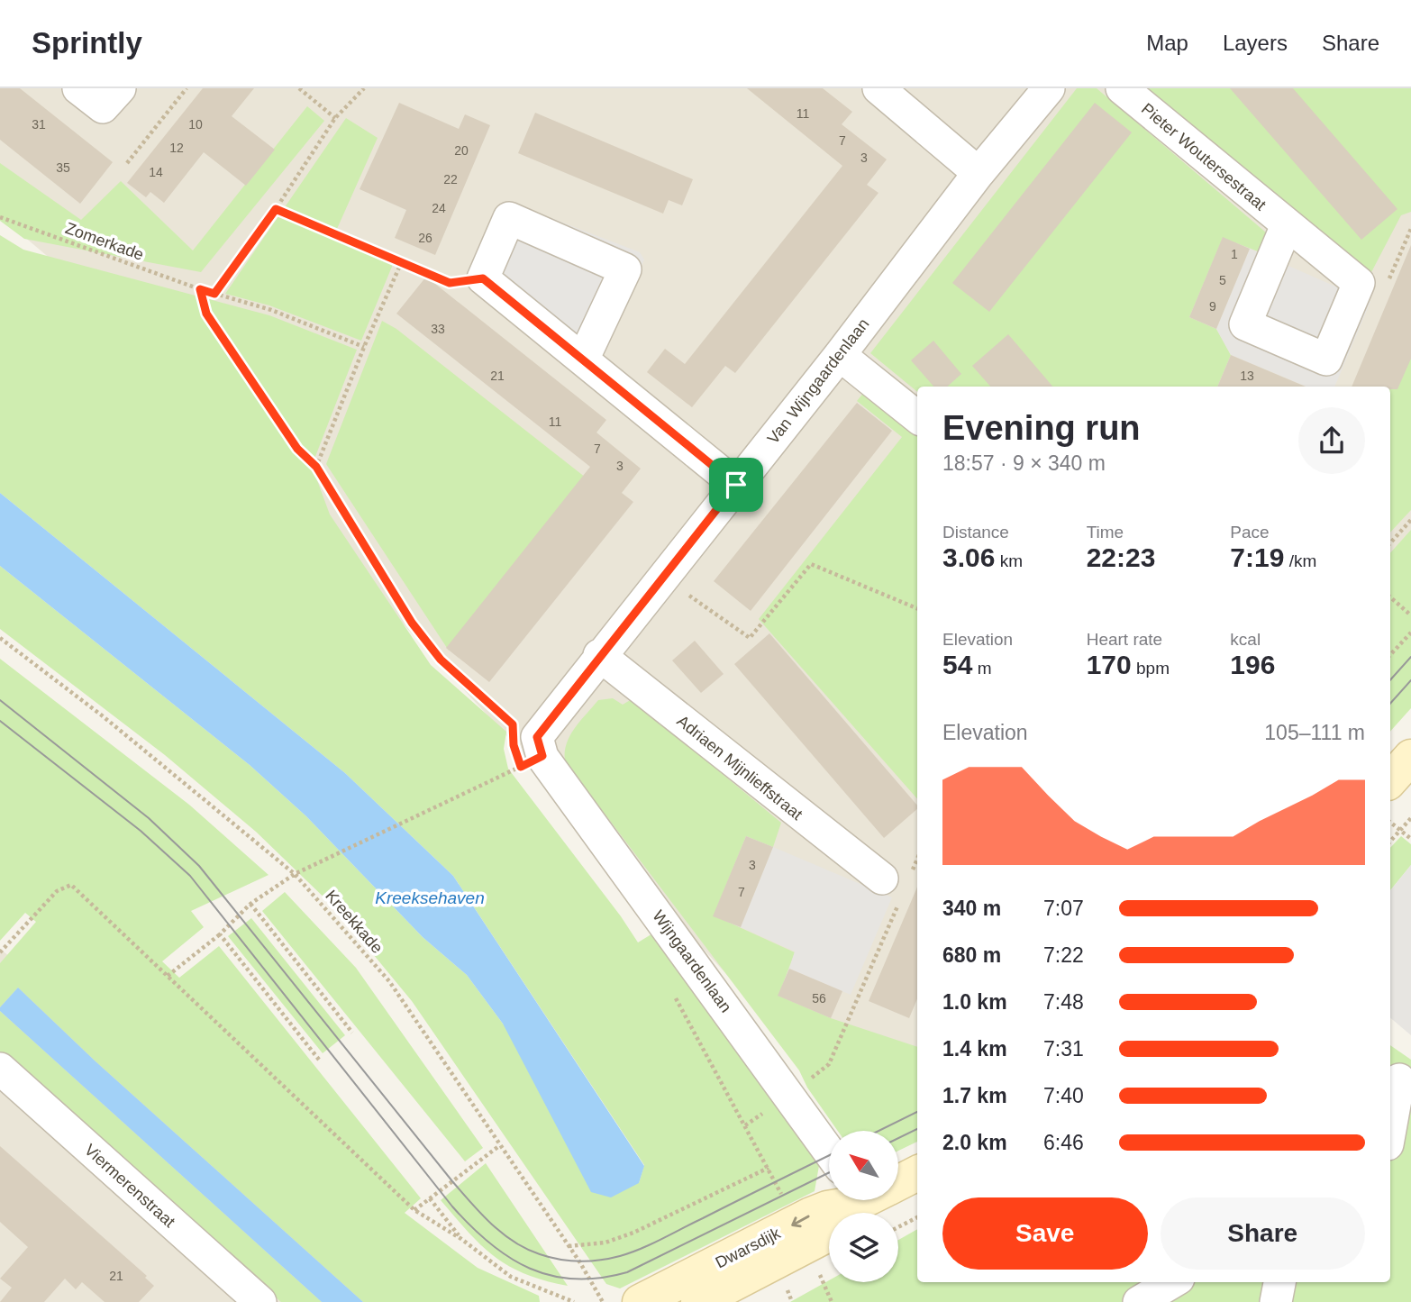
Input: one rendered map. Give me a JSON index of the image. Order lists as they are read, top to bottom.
{
  "streets": {
    "street": [
      "Pieter Woutersestraat",
      "Van Wijngaardenlaan",
      "Adriaen Mijnlieffstraat",
      "Wijngaardenlaan",
      "Viermerenstraat",
      "Dwarsdijk"
    ],
    "path": ["Zomerkade", "Kreekkade"]
  },
  "crossings": [
    ["Van Wijngaardenlaan", "Adriaen Mijnlieffstraat"],
    ["Van Wijngaardenlaan", "Wijngaardenlaan"]
  ],
  "water": ["Kreeksehaven"],
  "house_numbers": [
    "11",
    "31",
    "10",
    "7",
    "12",
    "20",
    "3",
    "35",
    "14",
    "22",
    "24",
    "26",
    "1",
    "5",
    "9",
    "33",
    "21",
    "13",
    "11",
    "7",
    "3",
    "3",
    "7",
    "56",
    "21"
  ],
  "north": "top left",
  "page": {
    "header": "Sprintly",
    "nav": ["Map", "Layers", "Share"],
    "heading": ["Evening run", "18:57 · 9 × 340 m"],
    "stats": [
      ["Distance", "3.06 km"],
      ["Time", "22:23"],
      ["Pace", "7:19 /km"],
      ["Elevation", "54 m"],
      ["Heart rate", "170 bpm"],
      ["kcal", "196"]
    ],
    "chart": ["Elevation", "105–111 m"],
    "list": [
      {
        "name": "340 m",
        "note": "7:07"
      },
      {
        "name": "680 m",
        "note": "7:22"
      },
      {
        "name": "1.0 km",
        "note": "7:48"
      },
      {
        "name": "1.4 km",
        "note": "7:31"
      },
      {
        "name": "1.7 km",
        "note": "7:40"
      },
      {
        "name": "2.0 km",
        "note": "6:46"
      }
    ],
    "buttons": ["Save", "Share"]
  }
}
